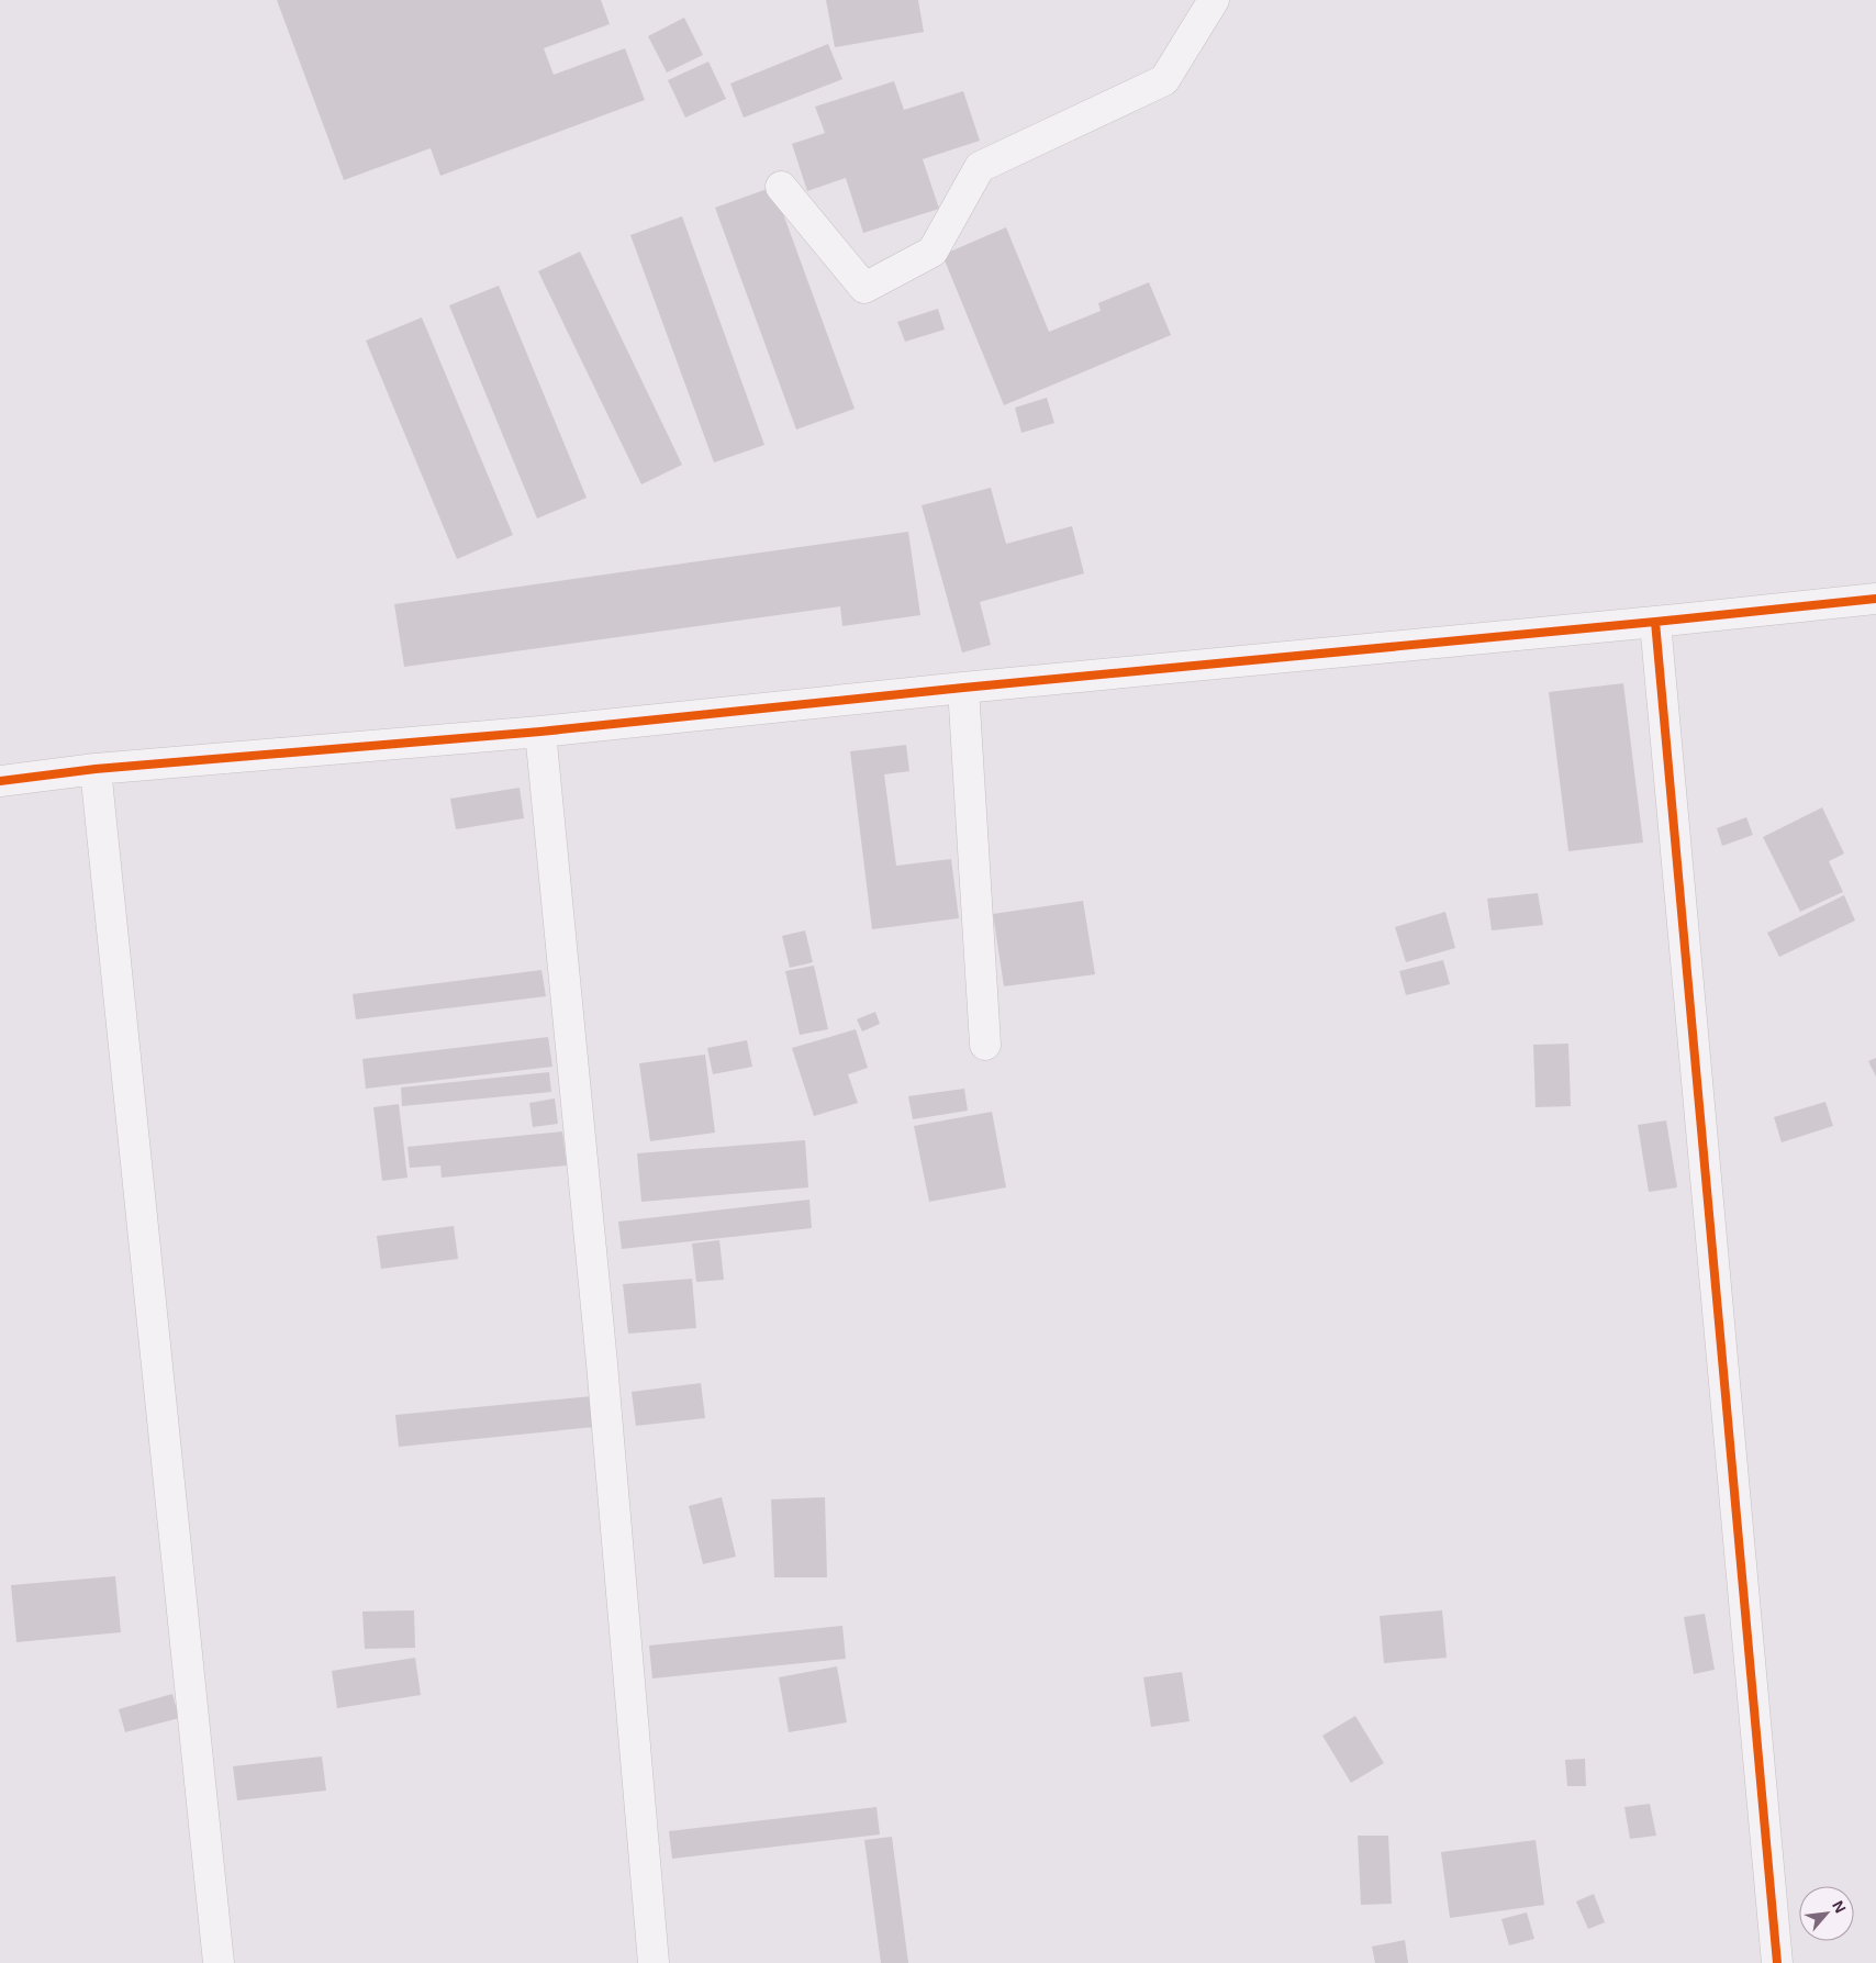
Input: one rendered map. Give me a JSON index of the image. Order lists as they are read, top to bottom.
{
  "north": "top right"
}
